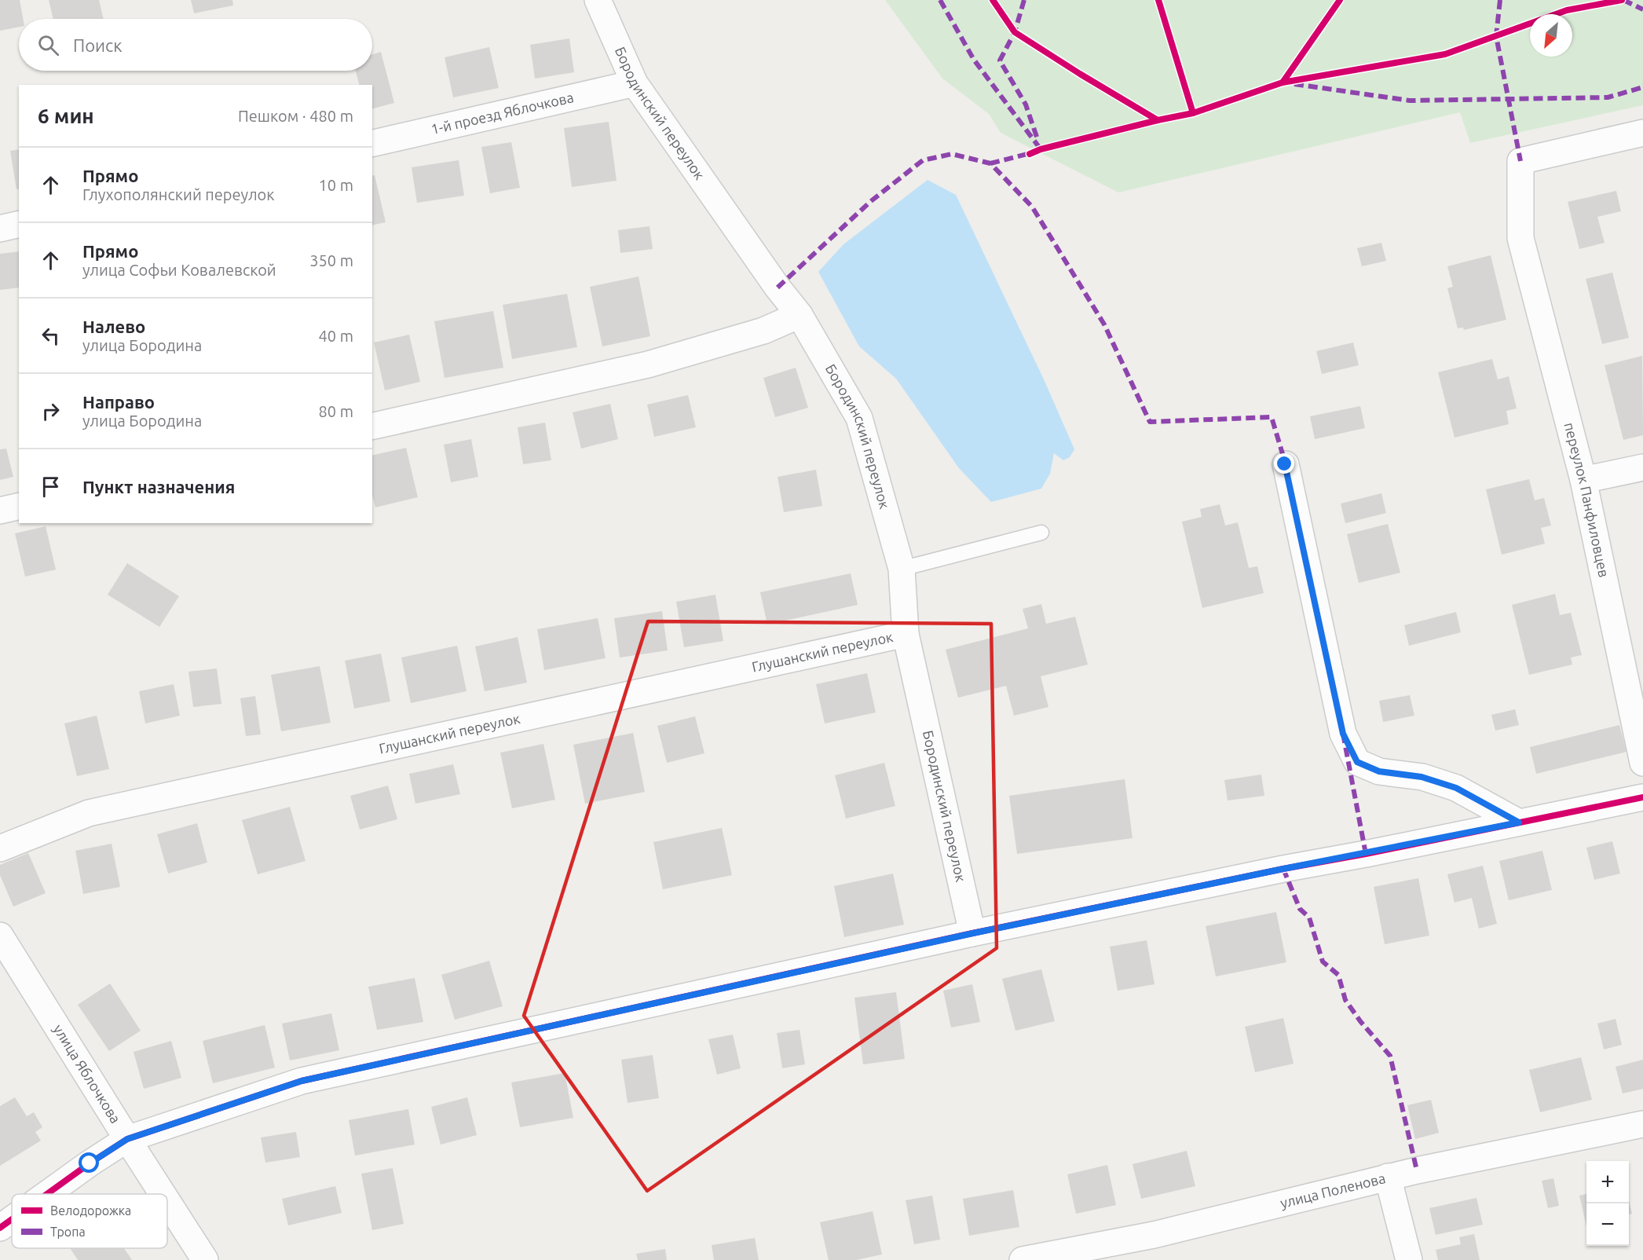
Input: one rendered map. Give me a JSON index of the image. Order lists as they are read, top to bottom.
{
  "streets": {
    "street": [
      "1-й проезд Яблочкова",
      "Бородинский переулок",
      "переулок Панфиловцев",
      "Глушанский переулок",
      "улица Яблочкова",
      "улица Поленова"
    ]
  },
  "crossings": [
    ["1-й проезд Яблочкова", "Бородинский переулок"],
    ["Бородинский переулок", "Глушанский переулок"]
  ],
  "legend": ["Велодорожка", "Тропа"],
  "north": "bottom left",
  "page": {
    "search": "Поиск",
    "heading": ["6 мин", "Пешком · 480 m"],
    "list": [
      ["Прямо", "Глухополянский переулок", "10 m"],
      ["Прямо", "улица Софьи Ковалевской", "350 m"],
      ["Налево", "улица Бородина", "40 m"],
      ["Направо", "улица Бородина", "80 m"],
      "Пункт назначения"
    ],
    "map_buttons": ["+", "−"]
  }
}
